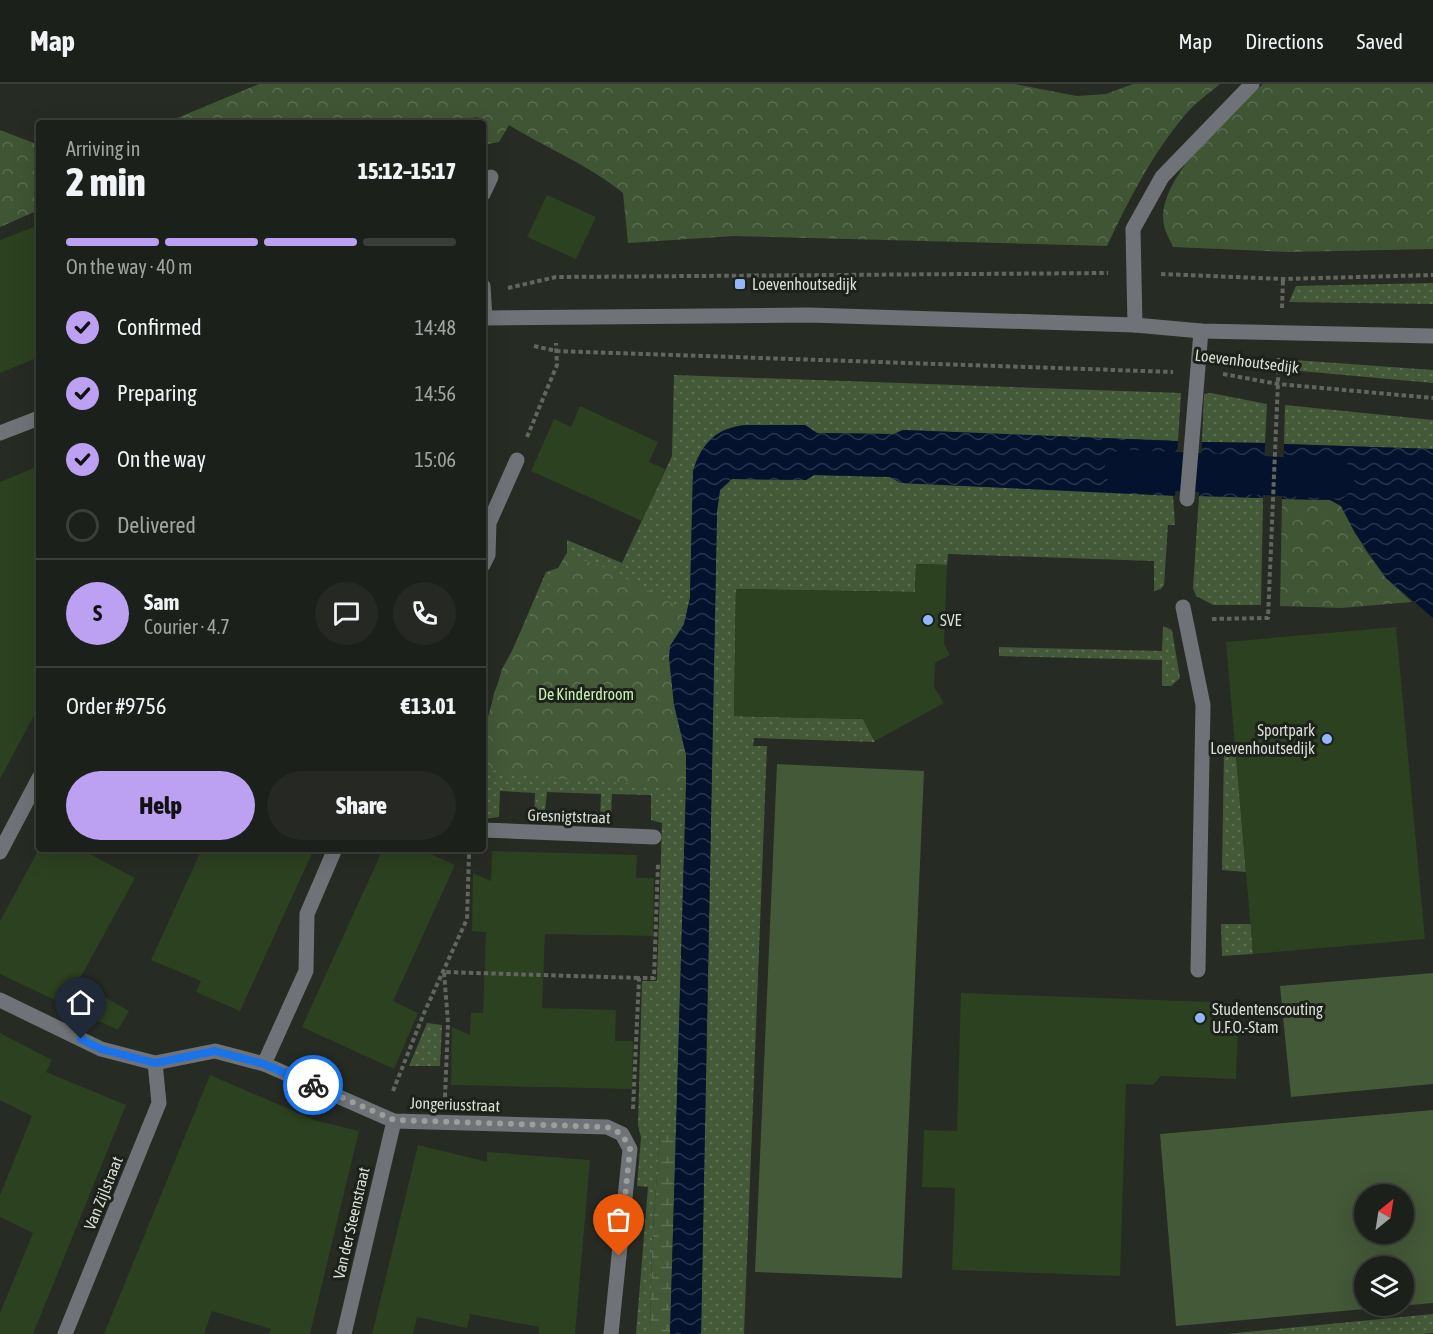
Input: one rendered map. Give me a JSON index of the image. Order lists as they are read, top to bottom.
{
  "streets": {
    "street": [
      "Loevenhoutsedijk",
      "Gresnigtstraat",
      "Jongeriusstraat",
      "Van Zijlstraat",
      "Van der Steenstraat"
    ]
  },
  "crossings": [
    ["Jongeriusstraat", "Van Zijlstraat"],
    ["Jongeriusstraat", "Van der Steenstraat"]
  ],
  "parks": ["De Kinderdroom"],
  "places": {
    "transit": ["Loevenhoutsedijk"],
    "other": ["SVE", "Sportpark Loevenhoutsedijk", "Studentenscouting U.F.O.-Stam"]
  },
  "north": "top right",
  "page": {
    "header": "Map",
    "nav": ["Map", "Directions", "Saved"],
    "heading": ["2 min", "Arriving in", "15:12–15:17"],
    "panel": [
      "Sam",
      "Courier · 4.7",
      "Order #9756",
      "€13.01"
    ],
    "bar": "On the way · 40 m",
    "list": [
      ["Confirmed", "14:48"],
      ["Preparing", "14:56"],
      ["On the way", "15:06"],
      "Delivered"
    ],
    "round": "S",
    "buttons": ["Help", "Share"]
  }
}
